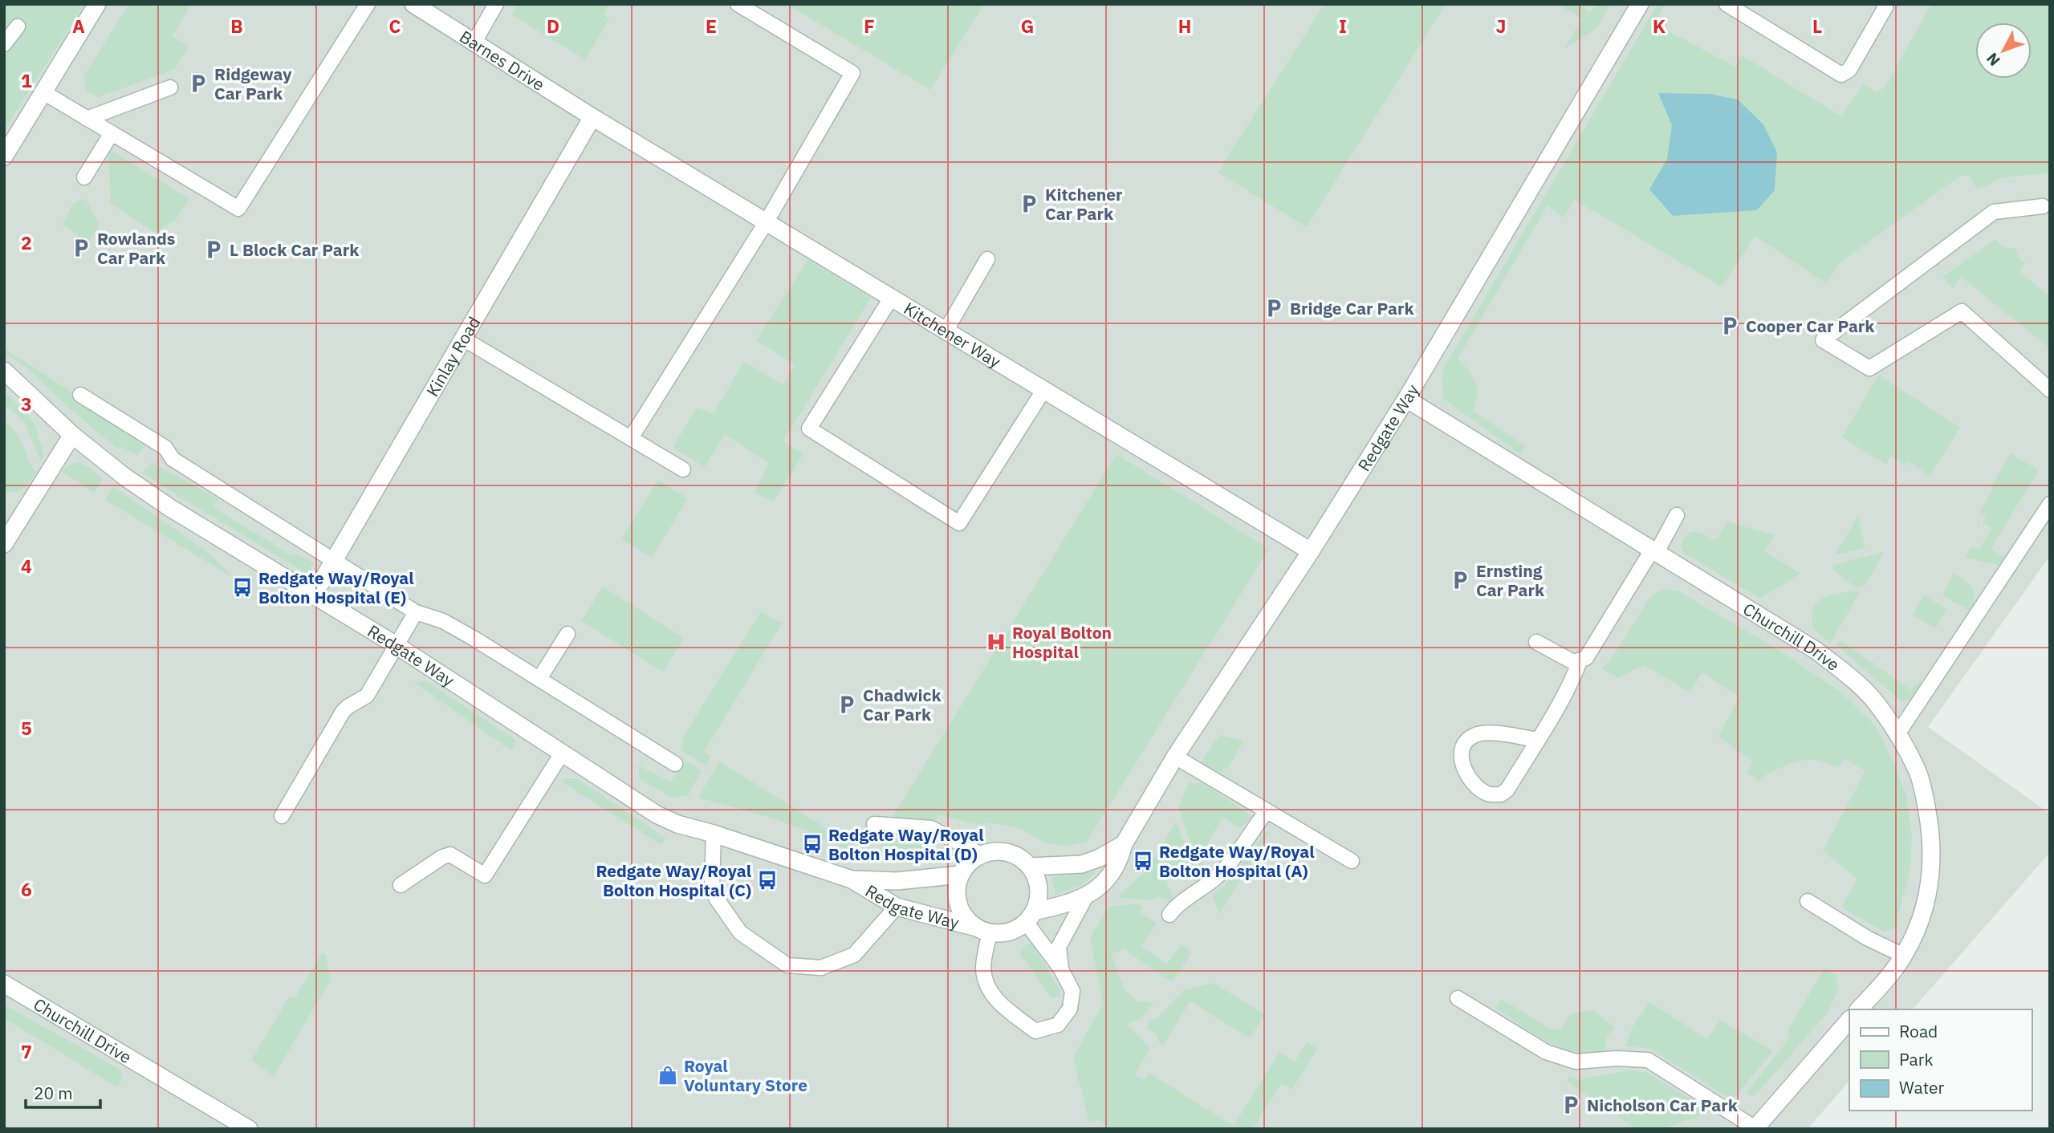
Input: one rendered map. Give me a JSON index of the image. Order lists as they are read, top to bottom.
{
  "streets": {
    "street": [
      "Barnes Drive",
      "Kitchener Way",
      "Kinlay Road",
      "Redgate Way",
      "Churchill Drive"
    ]
  },
  "crossings": [
    ["Barnes Drive", "Kitchener Way"],
    ["Barnes Drive", "Kinlay Road"],
    ["Kitchener Way", "Kinlay Road"],
    ["Kitchener Way", "Redgate Way"],
    ["Kinlay Road", "Redgate Way"],
    ["Redgate Way", "Churchill Drive"]
  ],
  "places": {
    "parking": [
      "Ridgeway Car Park",
      "Kitchener Car Park",
      "Rowlands Car Park",
      "L Block Car Park",
      "Bridge Car Park",
      "Cooper Car Park",
      "Ernsting Car Park",
      "Chadwick Car Park",
      "Nicholson Car Park"
    ],
    "bus stop": [
      "Redgate Way/Royal Bolton Hospital (E)",
      "Redgate Way/Royal Bolton Hospital (D)",
      "Redgate Way/Royal Bolton Hospital (A)",
      "Redgate Way/Royal Bolton Hospital (C)"
    ],
    "hospital": ["Royal Bolton Hospital"],
    "shop": ["Royal Voluntary Store"]
  },
  "legend": ["Road", "Park", "Water"],
  "scale_bar": "20 m",
  "north": "bottom left",
  "grid": {
    "columns": [
      "A",
      "B",
      "C",
      "D",
      "E",
      "F",
      "G",
      "H",
      "I",
      "J",
      "K",
      "L"
    ],
    "rows": [
      "1",
      "2",
      "3",
      "4",
      "5",
      "6",
      "7"
    ]
  }
}
